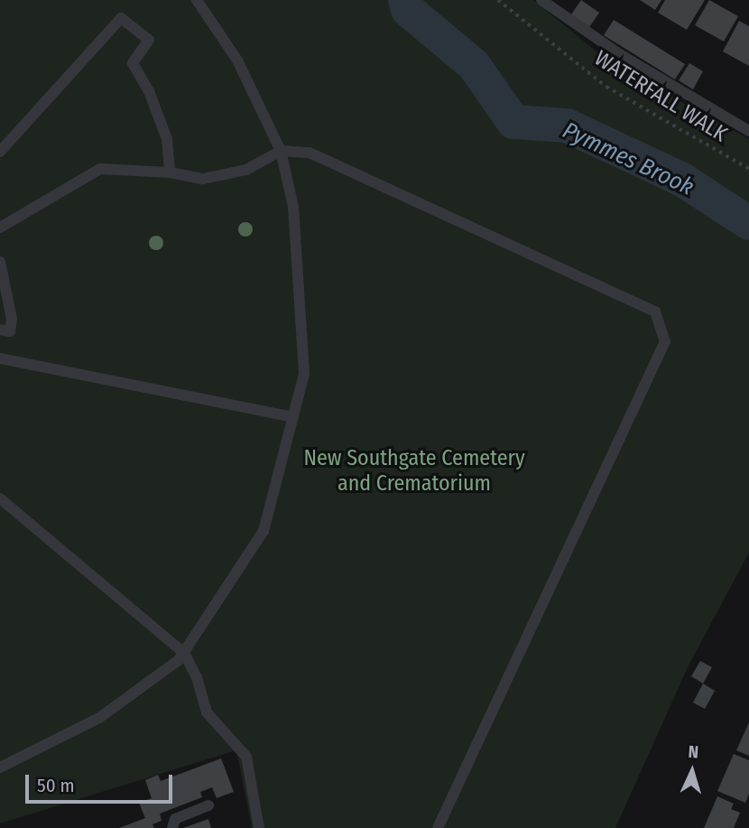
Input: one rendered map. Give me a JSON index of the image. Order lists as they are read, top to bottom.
{
  "streets": {
    "path": ["WATERFALL WALK"]
  },
  "water": ["Pymmes Brook"],
  "parks": ["New Southgate Cemetery and Crematorium"],
  "scale_bar": "50 m",
  "north": "top"
}
